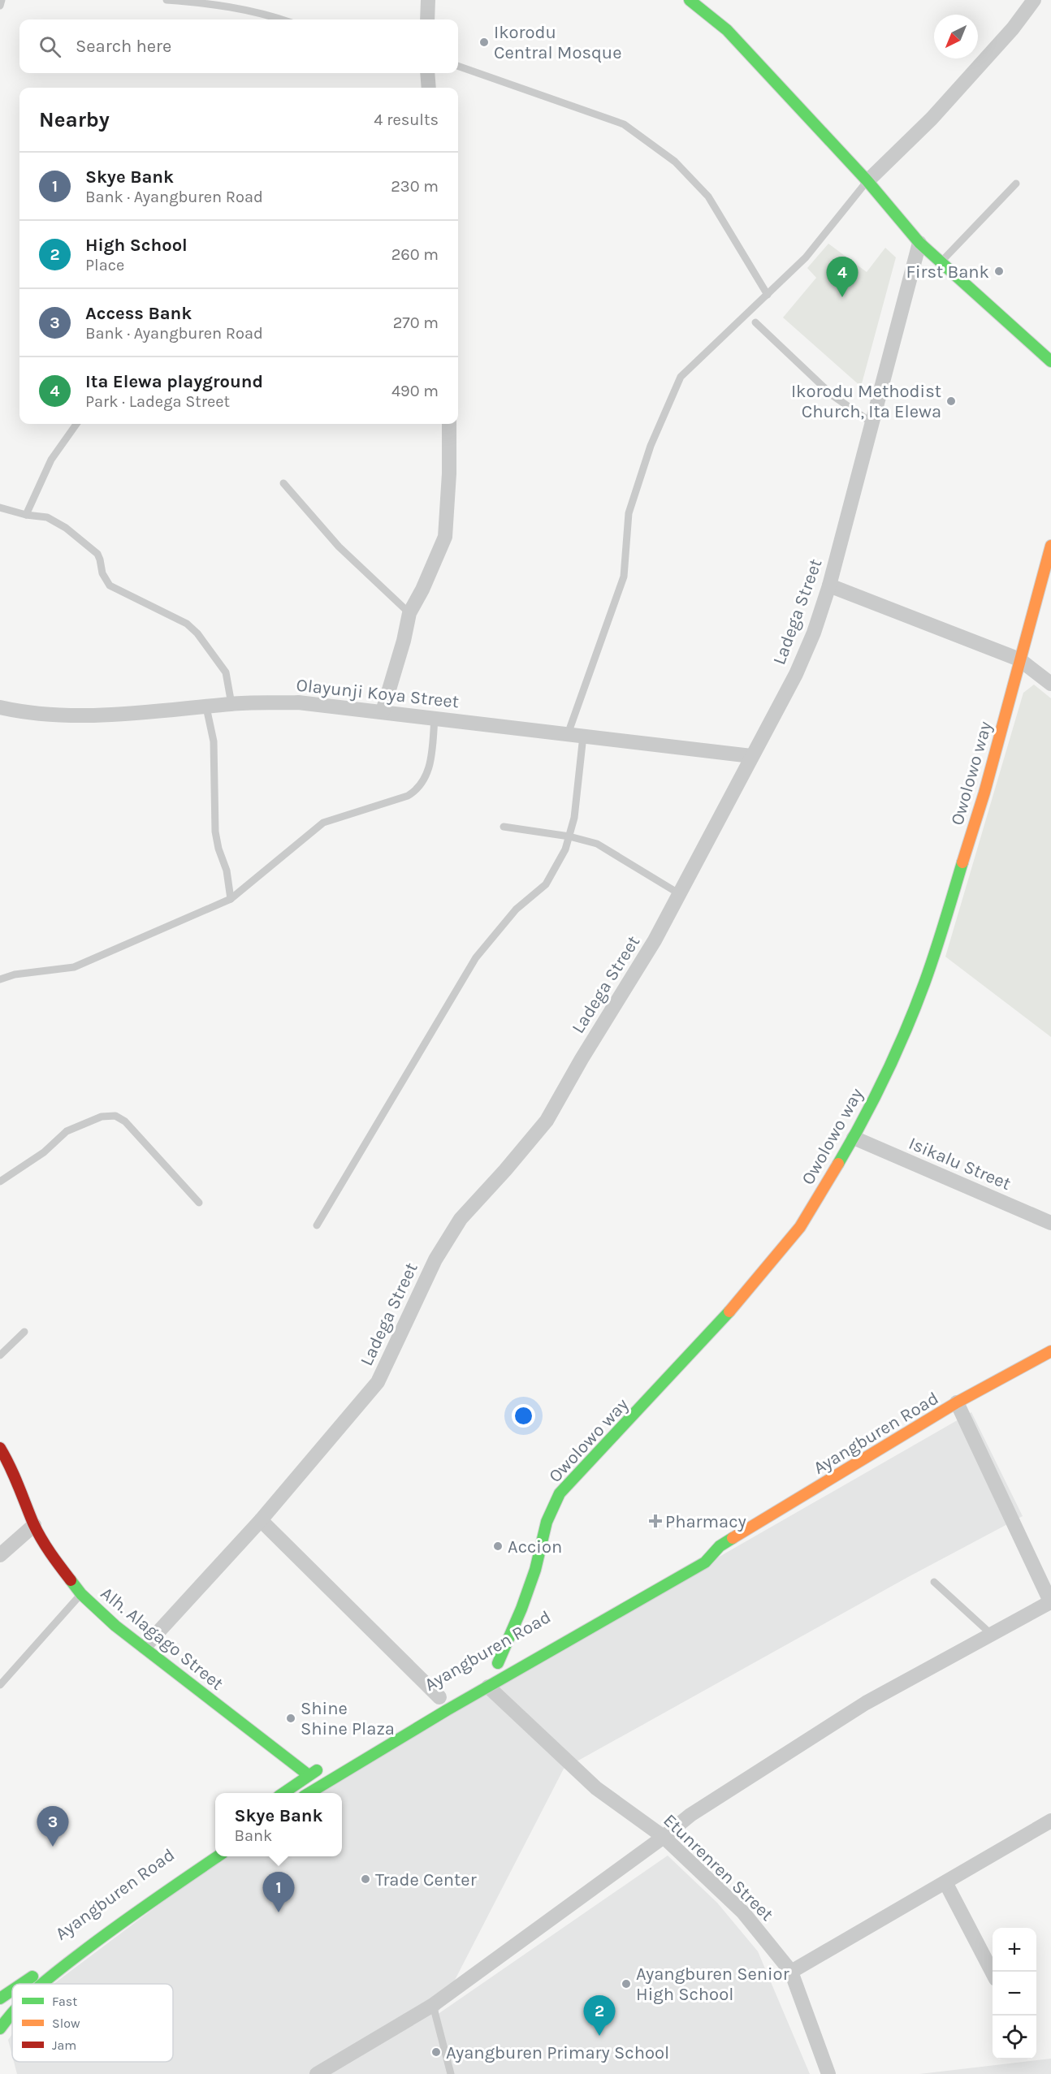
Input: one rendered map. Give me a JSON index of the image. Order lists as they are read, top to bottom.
{
  "streets": {
    "main road": ["Owolowo way", "Ayangburen Road", "Alh. Alagago Street"],
    "street": [
      "Ladega Street",
      "Olayunji Koya Street",
      "Isikalu Street",
      "Etunrenren Street"
    ]
  },
  "crossings": [
    ["Ladega Street", "Olayunji Koya Street"],
    ["Ladega Street", "Alh. Alagago Street"],
    ["Owolowo way", "Isikalu Street"],
    ["Owolowo way", "Ayangburen Road"],
    ["Ayangburen Road", "Etunrenren Street"]
  ],
  "places": {
    "other": [
      "Ikorodu Central Mosque",
      "First Bank",
      "Ikorodu Methodist Church, Ita Elewa",
      "Accion",
      "Shine Shine Plaza",
      "Trade Center",
      "Ayangburen Senior High School",
      "Ayangburen Primary School"
    ],
    "health": ["Pharmacy"]
  },
  "legend": ["Fast", "Slow", "Jam"],
  "north": "bottom left",
  "page": {
    "search": "Search here",
    "heading": ["Nearby", "4 results"],
    "list": [
      {
        "mark": "1",
        "name": "Skye Bank",
        "note": "Bank · Ayangburen Road",
        "value": "230 m"
      },
      {
        "mark": "2",
        "name": "High School",
        "note": "Place",
        "value": "260 m"
      },
      {
        "mark": "3",
        "name": "Access Bank",
        "note": "Bank · Ayangburen Road",
        "value": "270 m"
      },
      {
        "mark": "4",
        "name": "Ita Elewa playground",
        "note": "Park · Ladega Street",
        "value": "490 m"
      }
    ],
    "pins": [
      "4",
      "3",
      "1",
      "2"
    ],
    "popup": ["Skye Bank", "Bank"],
    "map_buttons": ["+", "−"]
  }
}
